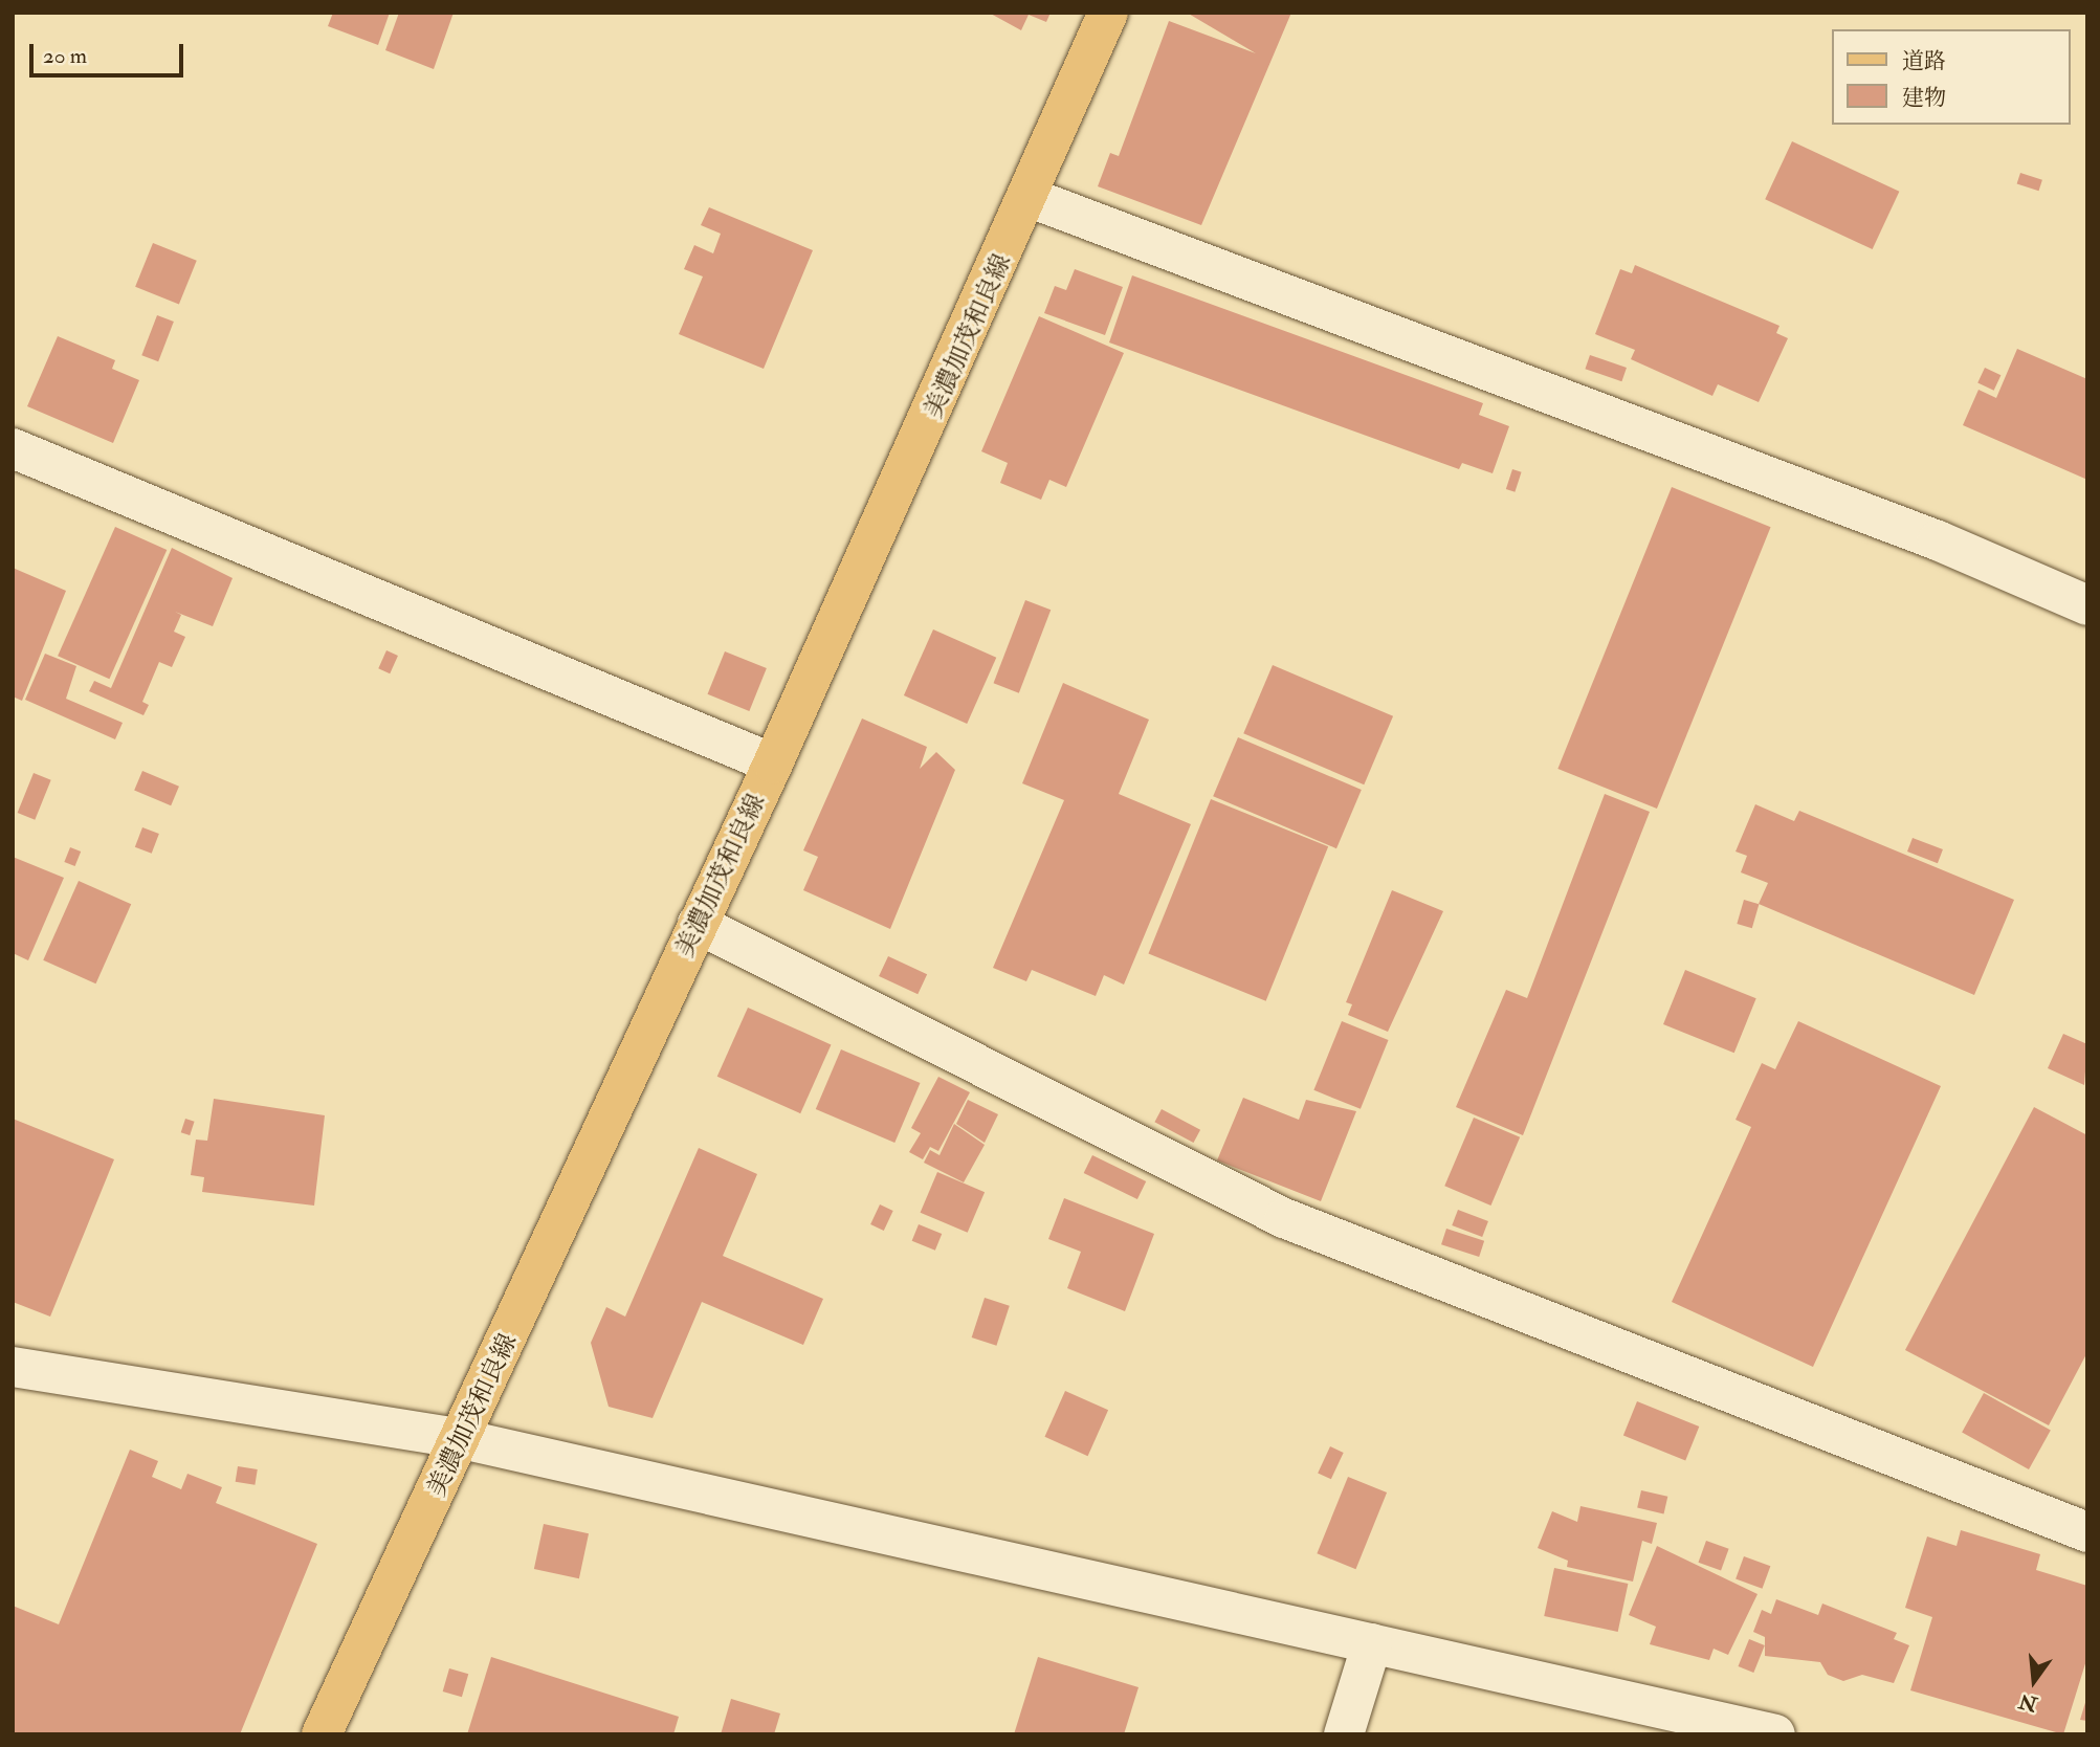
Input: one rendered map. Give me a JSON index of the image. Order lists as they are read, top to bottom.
{
  "streets": {
    "main road": ["美濃加茂和良線"]
  },
  "legend": ["道路", "建物"],
  "scale_bar": "20 m",
  "north": "bottom"
}
